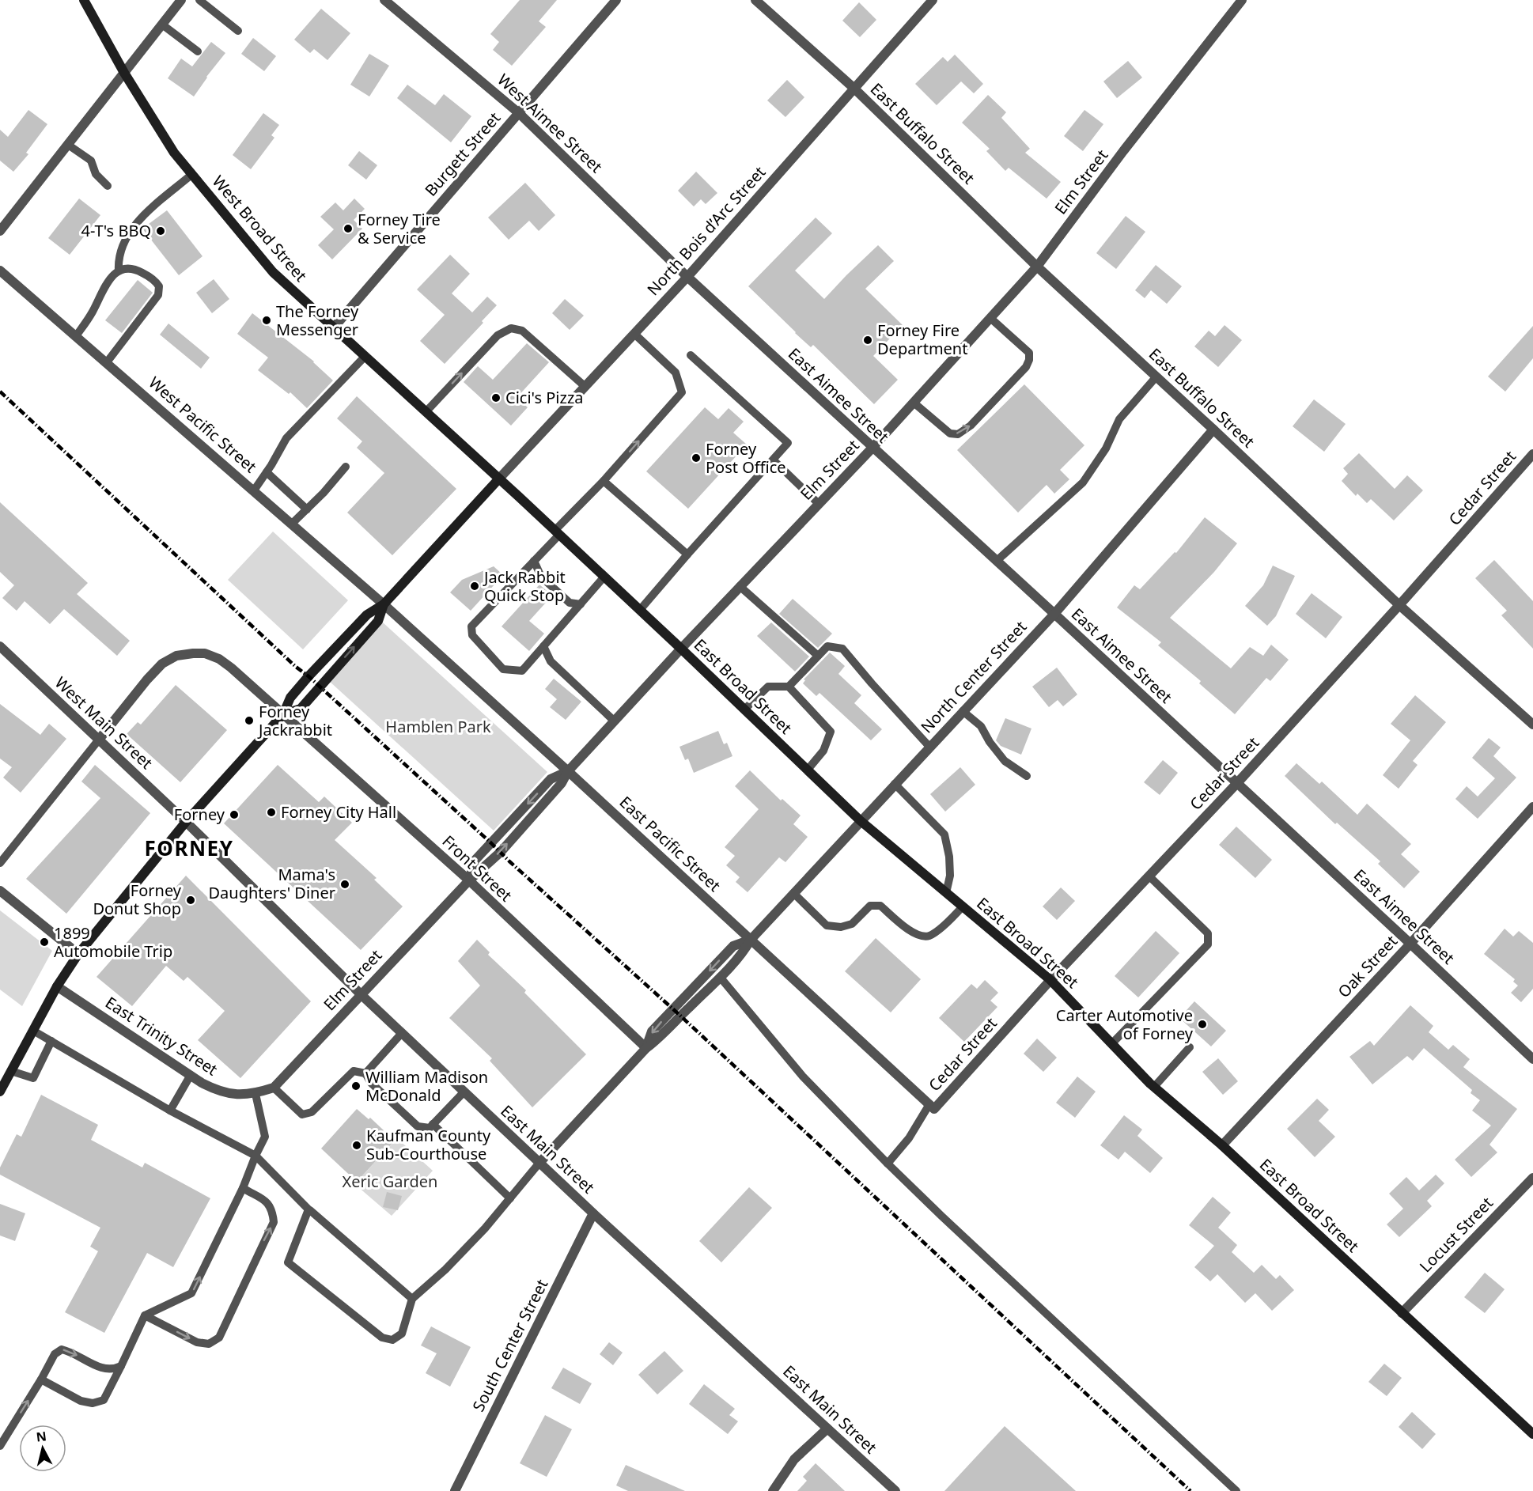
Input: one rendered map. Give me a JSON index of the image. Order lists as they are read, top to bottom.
{
  "streets": {
    "main road": ["West Broad Street", "East Broad Street"],
    "street": [
      "West Aimee Street",
      "East Buffalo Street",
      "Burgett Street",
      "Elm Street",
      "North Bois d’Arc Street",
      "East Aimee Street",
      "West Pacific Street",
      "Cedar Street",
      "North Center Street",
      "West Main Street",
      "East Pacific Street",
      "Front Street",
      "Oak Street",
      "East Trinity Street",
      "East Main Street",
      "Locust Street",
      "South Center Street"
    ]
  },
  "crossings": [
    ["West Aimee Street", "Burgett Street"],
    ["West Aimee Street", "North Bois d’Arc Street"],
    ["West Aimee Street", "East Aimee Street"],
    ["East Buffalo Street", "Elm Street"],
    ["East Buffalo Street", "North Bois d’Arc Street"],
    ["East Buffalo Street", "Cedar Street"],
    ["East Buffalo Street", "North Center Street"],
    ["Burgett Street", "West Broad Street"],
    ["Elm Street", "East Aimee Street"],
    ["Elm Street", "East Broad Street"],
    ["Elm Street", "East Pacific Street"],
    ["Elm Street", "Front Street"],
    ["Elm Street", "East Trinity Street"],
    ["Elm Street", "East Main Street"],
    ["West Broad Street", "North Bois d’Arc Street"],
    ["West Broad Street", "East Broad Street"],
    ["North Bois d’Arc Street", "East Aimee Street"],
    ["North Bois d’Arc Street", "East Broad Street"],
    ["East Aimee Street", "Cedar Street"],
    ["East Aimee Street", "North Center Street"],
    ["East Aimee Street", "Oak Street"],
    ["West Pacific Street", "East Pacific Street"],
    ["Cedar Street", "East Broad Street"],
    ["Cedar Street", "East Pacific Street"],
    ["North Center Street", "East Broad Street"],
    ["North Center Street", "East Pacific Street"],
    ["East Broad Street", "Oak Street"],
    ["East Broad Street", "Locust Street"],
    ["West Main Street", "Front Street"],
    ["West Main Street", "East Main Street"],
    ["East Main Street", "South Center Street"]
  ],
  "districts": ["FORNEY"],
  "parks": ["Hamblen Park", "Xeric Garden"],
  "places": [
    "Forney Tire & Service",
    "4-T's BBQ",
    "The Forney Messenger",
    "Forney Fire Department",
    "Cici's Pizza",
    "Forney Post Office",
    "Jack Rabbit Quick Stop",
    "Forney Jackrabbit",
    "Forney City Hall",
    "Forney",
    "Mama's Daughters' Diner",
    "Forney Donut Shop",
    "1899 Automobile Trip",
    "Carter Automotive of Forney",
    "William Madison McDonald",
    "Kaufman County Sub-Courthouse"
  ],
  "north": "top"
}
